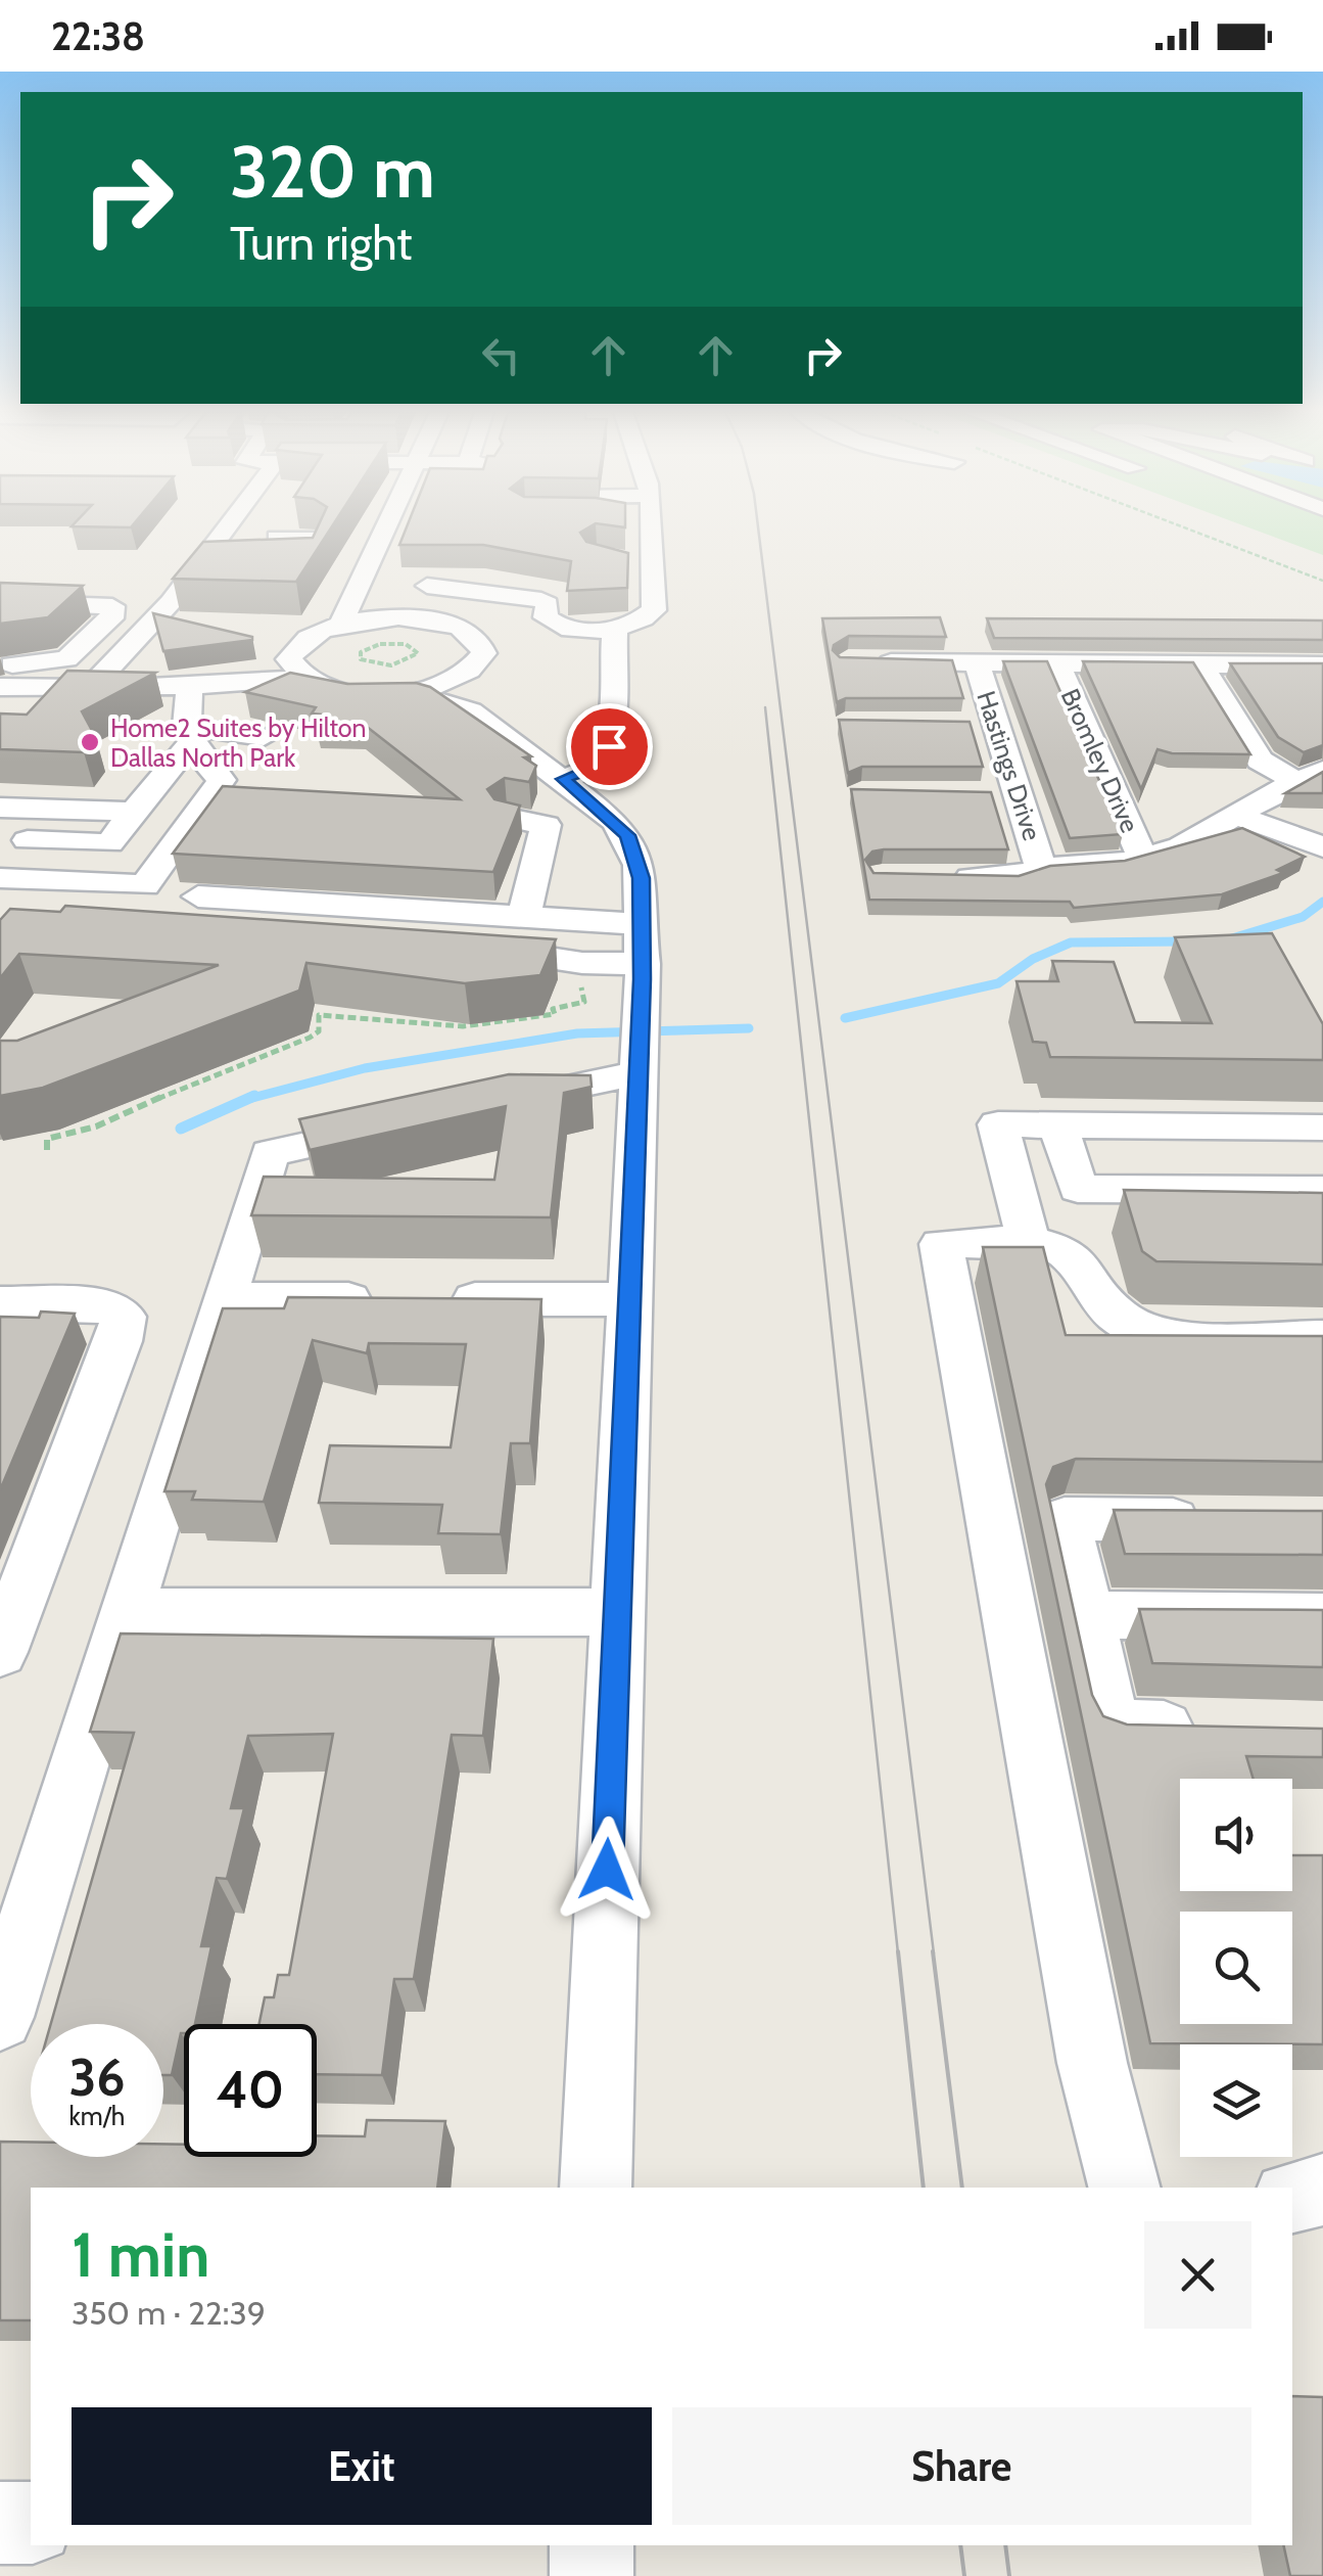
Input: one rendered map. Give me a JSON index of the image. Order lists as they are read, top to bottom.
{
  "streets": {
    "street": ["Bromley Drive", "Hastings Drive"]
  },
  "crossings": [
    ["Bromley Drive", "Hastings Drive"]
  ],
  "places": ["Home2 Suites by Hilton Dallas North Park"],
  "page": {
    "status": "22:38",
    "turn": ["320 m", "Turn right"],
    "speed": "36 km/h",
    "limit": "40",
    "heading": ["1 min", "350 m · 22:39"],
    "buttons": ["Exit", "Share"]
  }
}
